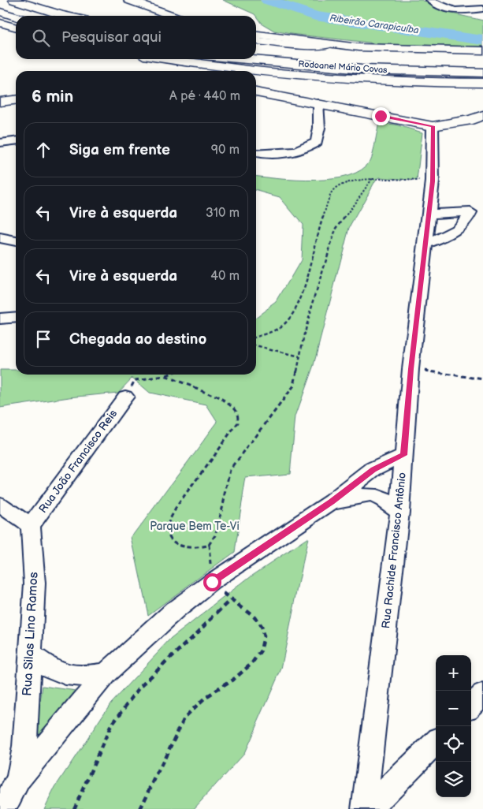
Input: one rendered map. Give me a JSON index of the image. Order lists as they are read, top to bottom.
{
  "streets": {
    "main road": ["Rodoanel Mário Covas"],
    "street": ["Rua João Francisco Reis", "Rua Rachide Francisco Antônio", "Rua Silas Lino Ramos"]
  },
  "crossings": [
    ["Rua João Francisco Reis", "Rua Silas Lino Ramos"]
  ],
  "water": ["Ribeirão Carapicuíba"],
  "parks": ["Parque Bem Te-Vi"],
  "page": {
    "search": "Pesquisar aqui",
    "heading": ["6 min", "A pé · 440 m"],
    "list": [
      ["Siga em frente", "90 m"],
      ["Vire à esquerda", "310 m"],
      ["Vire à esquerda", "40 m"],
      "Chegada ao destino"
    ],
    "map_buttons": ["+", "−"]
  }
}
